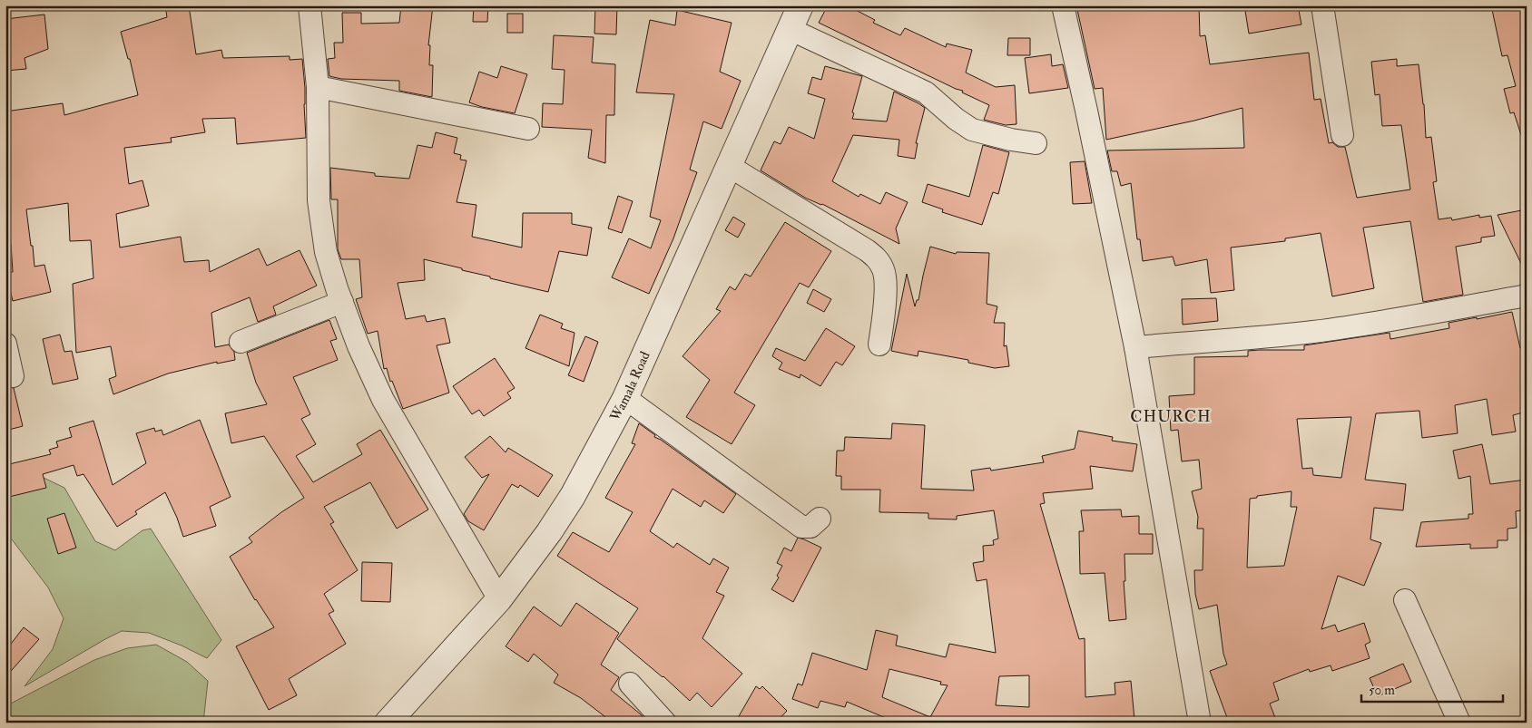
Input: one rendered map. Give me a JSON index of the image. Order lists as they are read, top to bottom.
{
  "streets": {
    "street": ["Wamala Road"]
  },
  "districts": ["CHURCH"],
  "scale_bar": "50 m"
}
